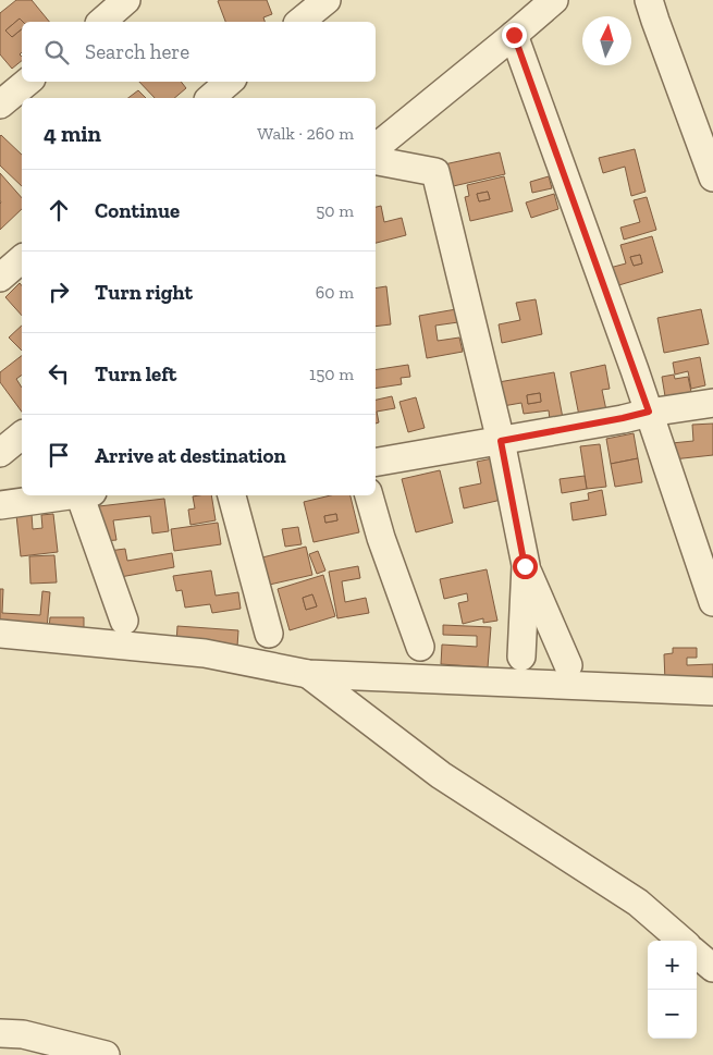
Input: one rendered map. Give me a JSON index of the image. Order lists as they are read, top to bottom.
{
  "north": "top",
  "page": {
    "search": "Search here",
    "heading": ["4 min", "Walk · 260 m"],
    "list": [
      ["Continue", "50 m"],
      ["Turn right", "60 m"],
      ["Turn left", "150 m"],
      "Arrive at destination"
    ],
    "map_buttons": ["+", "−"]
  }
}
